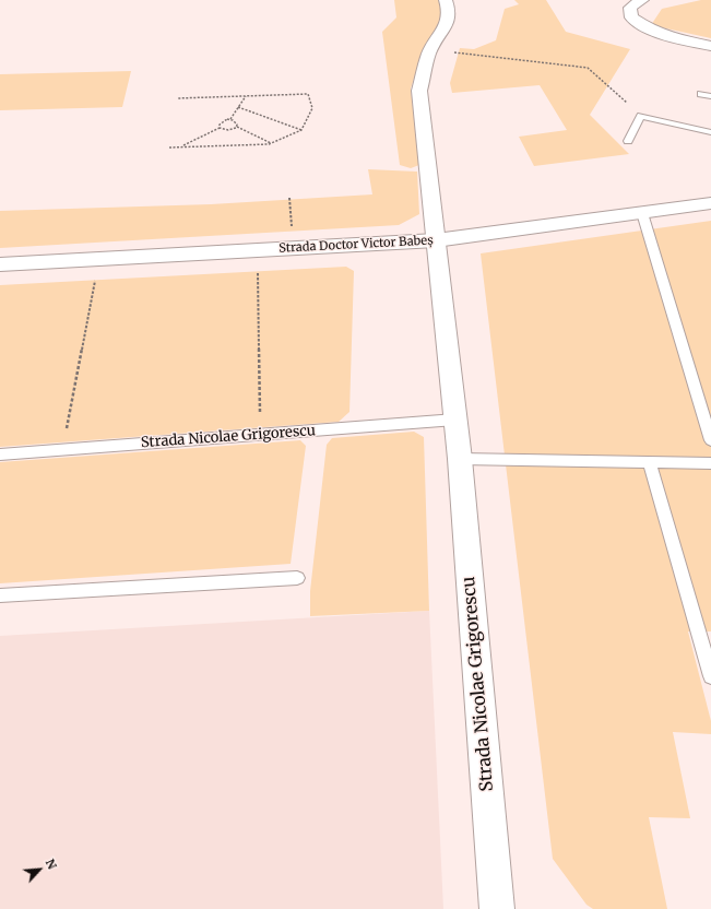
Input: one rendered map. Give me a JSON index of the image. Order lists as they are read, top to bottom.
{
  "streets": {
    "street": ["Strada Doctor Victor Babeș", "Strada Nicolae Grigorescu"]
  },
  "crossings": [
    ["Strada Doctor Victor Babeș", "Strada Nicolae Grigorescu"]
  ],
  "north": "top right"
}
